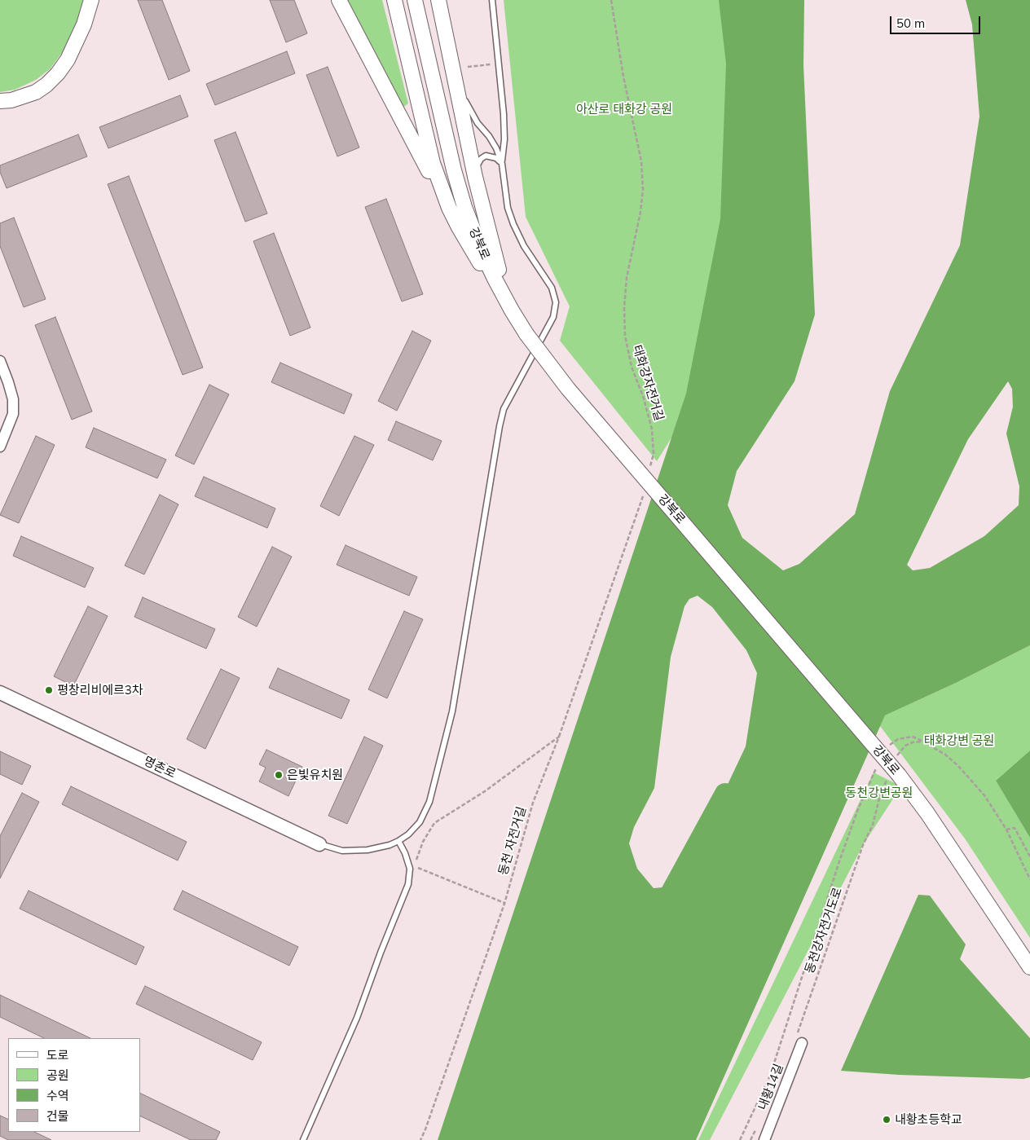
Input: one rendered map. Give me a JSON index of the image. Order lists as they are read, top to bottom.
{
  "streets": {
    "main road": ["강북로"],
    "street": ["명촌로", "내황14길"],
    "path": ["태화강자전거길", "동천 자전거길", "동천강자전거도로"]
  },
  "crossings": [
    ["강북로", "동천강자전거도로"],
    ["동천강자전거도로", "내황14길"]
  ],
  "parks": ["아산로 태화강 공원", "태화강변 공원", "동천강변공원"],
  "places": ["평창리비에르3차", "은빛유치원", "내황초등학교"],
  "legend": [
    "도로",
    "공원",
    "수역",
    "건물"
  ],
  "scale_bar": "50 m"
}
